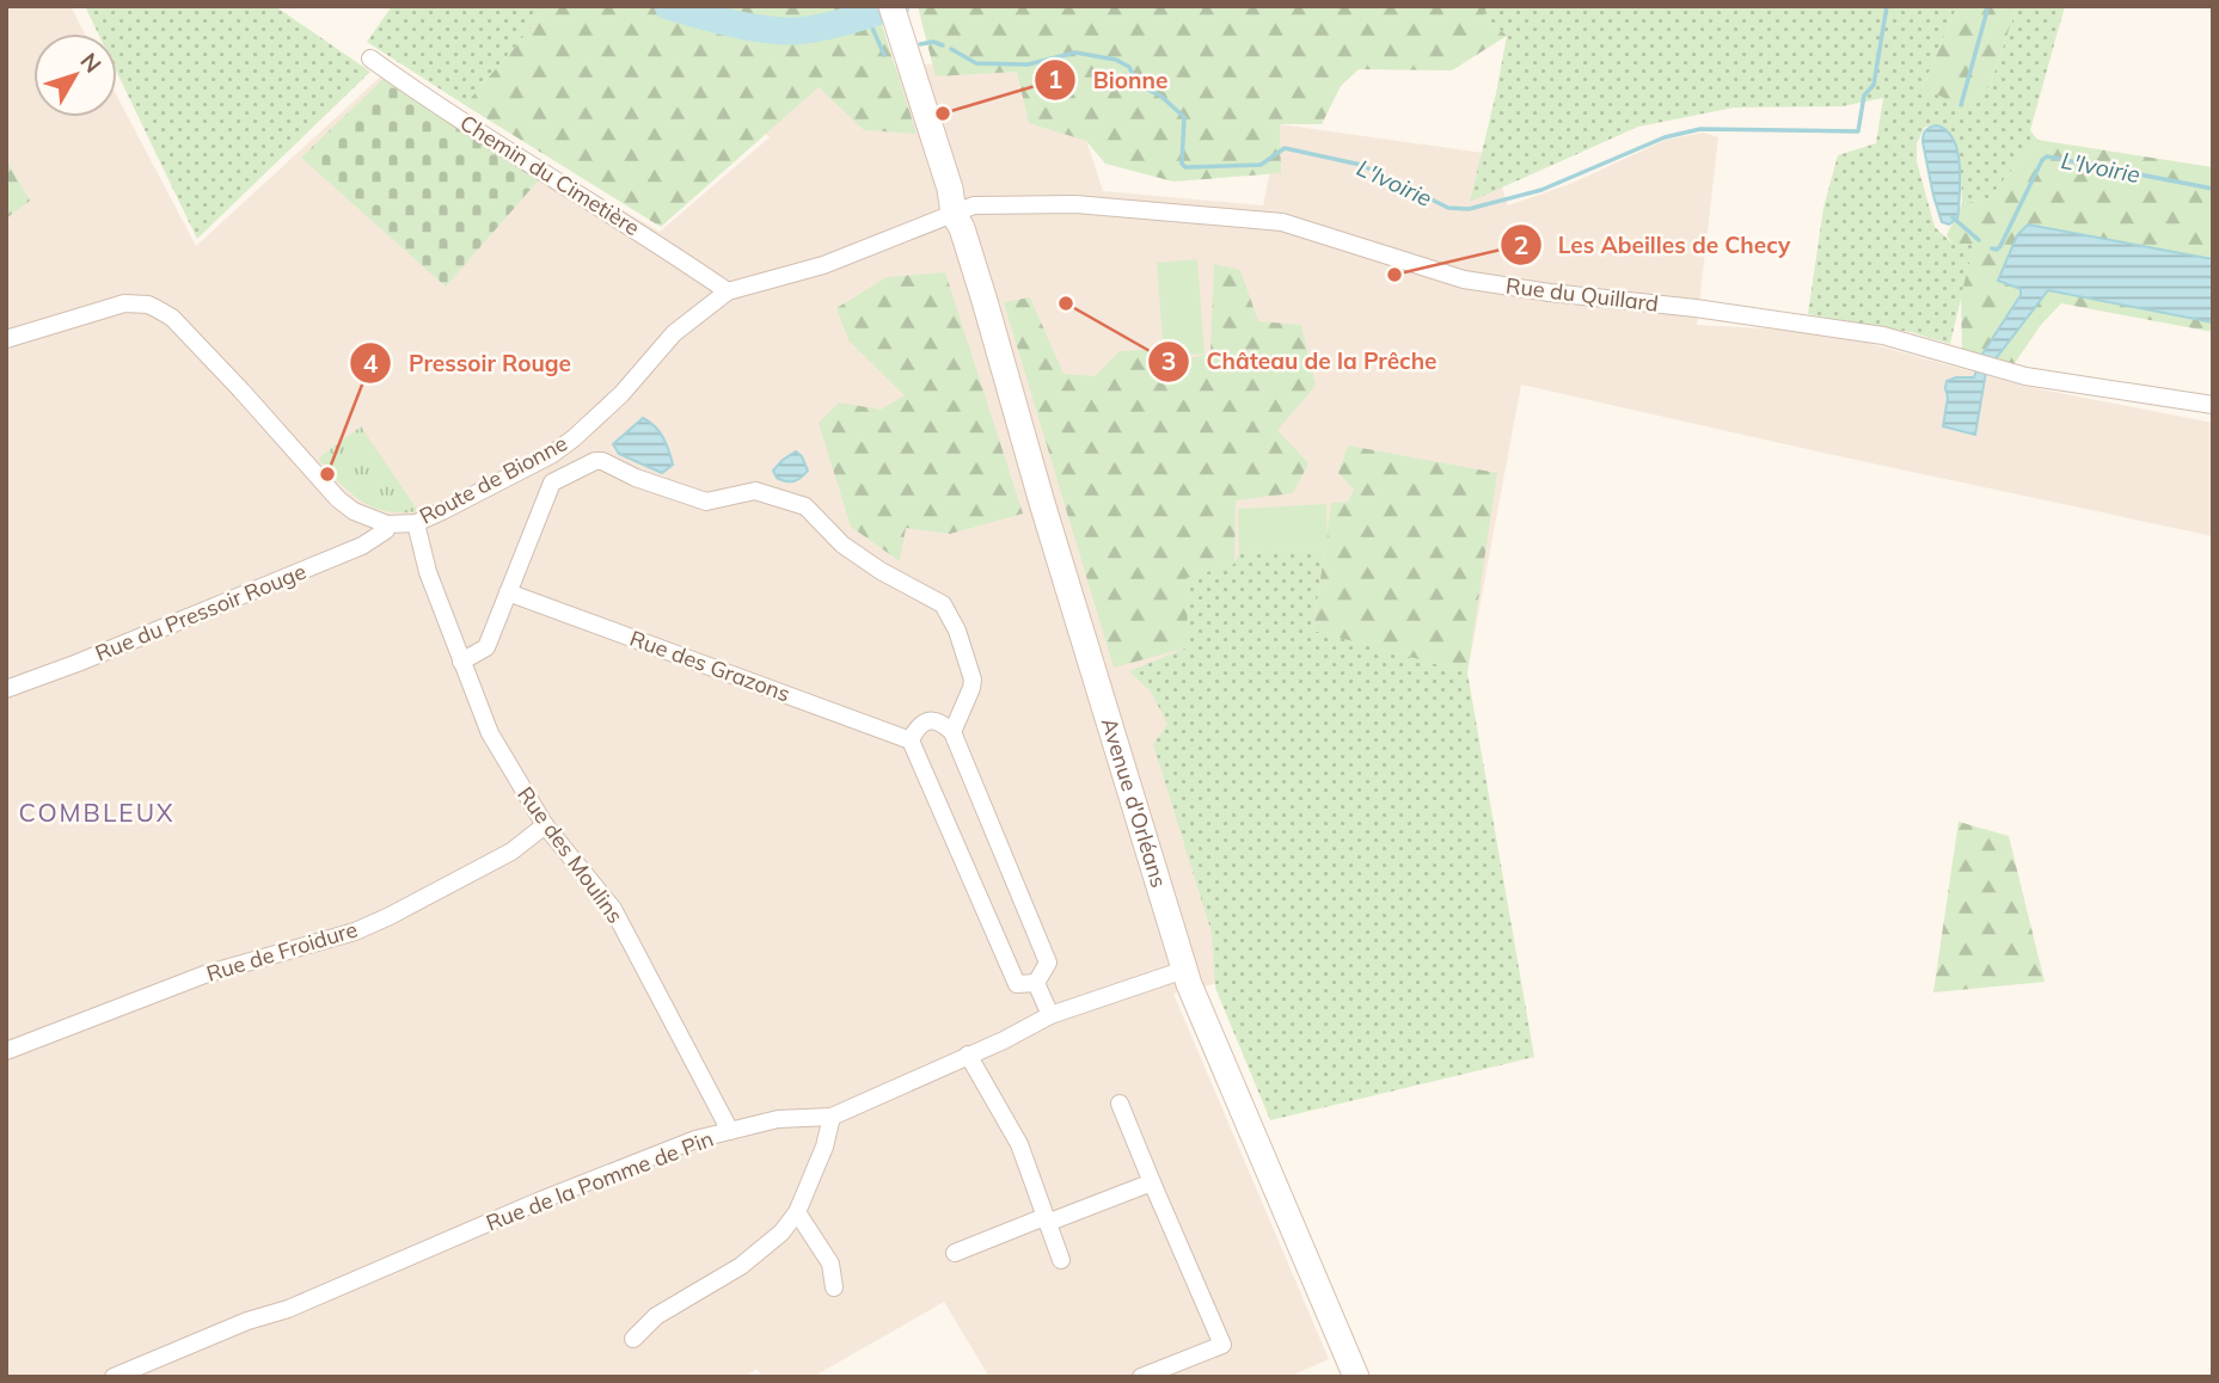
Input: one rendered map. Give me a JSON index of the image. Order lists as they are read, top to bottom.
{
  "streets": {
    "main road": ["Avenue d'Orléans"],
    "street": [
      "Chemin du Cimetière",
      "Rue du Quillard",
      "Route de Bionne",
      "Rue du Pressoir Rouge",
      "Rue des Grazons",
      "Rue des Moulins",
      "Rue de Froidure",
      "Rue de la Pomme de Pin"
    ]
  },
  "crossings": [
    ["Chemin du Cimetière", "Route de Bionne"],
    ["Rue du Quillard", "Route de Bionne"],
    ["Rue du Quillard", "Avenue d'Orléans"],
    ["Route de Bionne", "Rue du Pressoir Rouge"],
    ["Route de Bionne", "Avenue d'Orléans"],
    ["Route de Bionne", "Rue des Moulins"],
    ["Avenue d'Orléans", "Rue de la Pomme de Pin"],
    ["Rue des Moulins", "Rue de Froidure"],
    ["Rue des Moulins", "Rue de la Pomme de Pin"]
  ],
  "districts": ["COMBLEUX"],
  "water": ["L'Ivoirie"],
  "places": [
    "Bionne",
    "Les Abeilles de Checy",
    "Château de la Prêche",
    "Pressoir Rouge"
  ],
  "north": "top right"
}
